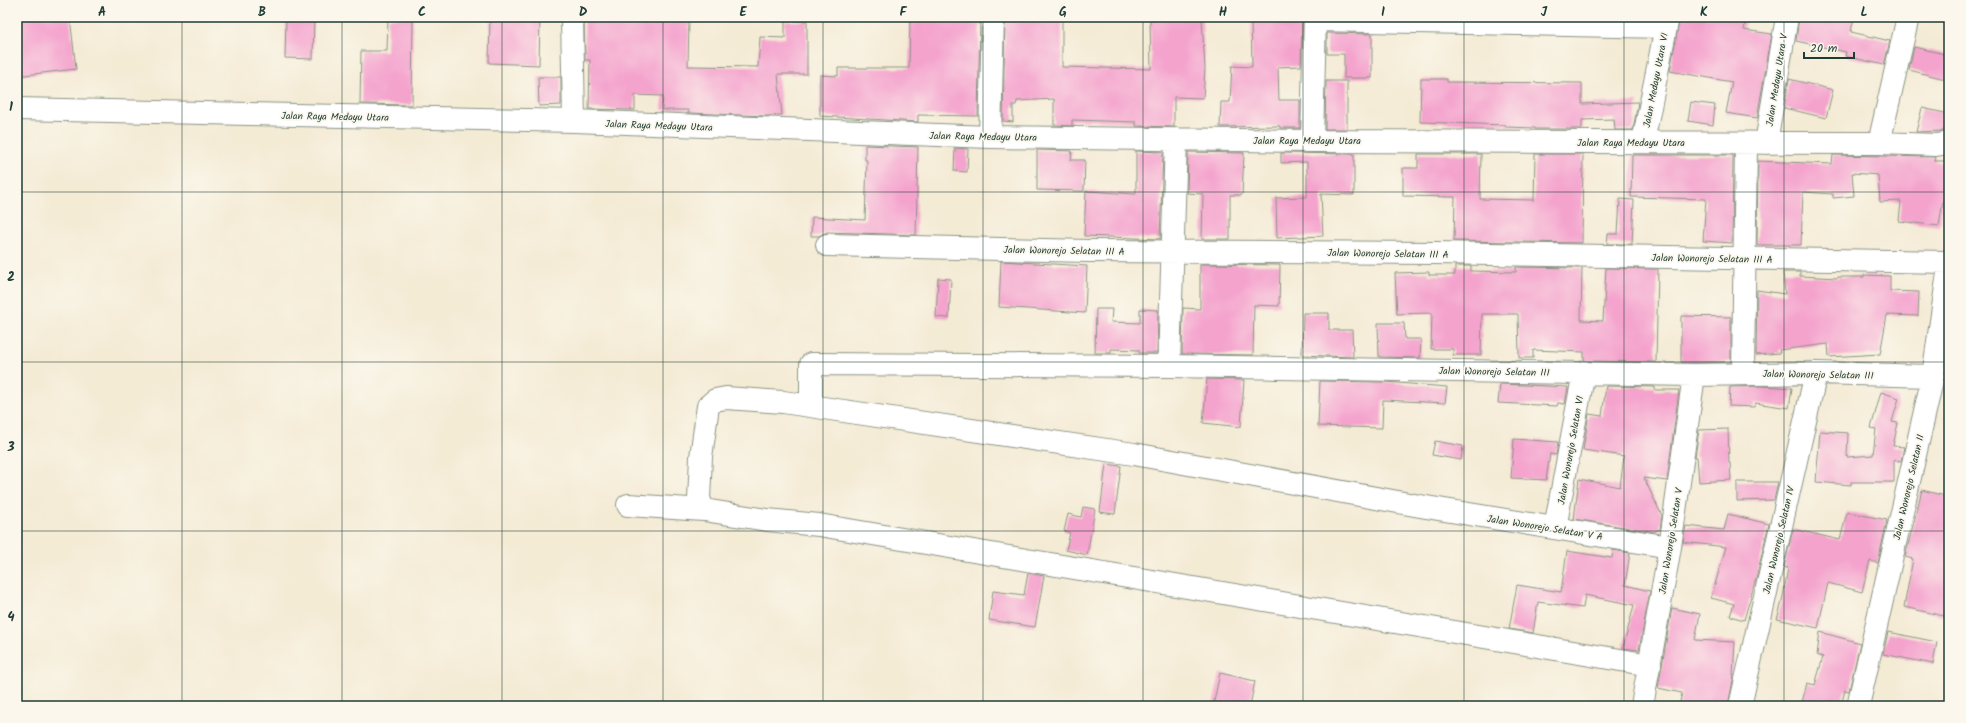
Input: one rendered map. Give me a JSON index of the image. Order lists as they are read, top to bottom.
{
  "streets": {
    "street": [
      "Jalan Medayu Utara VI",
      "Jalan Medayu Utara V",
      "Jalan Raya Medayu Utara",
      "Jalan Wonorejo Selatan III A",
      "Jalan Wonorejo Selatan III",
      "Jalan Wonorejo Selatan VI",
      "Jalan Wonorejo Selatan II",
      "Jalan Wonorejo Selatan V A",
      "Jalan Wonorejo Selatan IV",
      "Jalan Wonorejo Selatan V"
    ]
  },
  "crossings": [
    ["Jalan Medayu Utara VI", "Jalan Raya Medayu Utara"],
    ["Jalan Medayu Utara V", "Jalan Raya Medayu Utara"],
    ["Jalan Medayu Utara V", "Jalan Wonorejo Selatan III A"],
    ["Jalan Medayu Utara V", "Jalan Wonorejo Selatan III"],
    ["Jalan Wonorejo Selatan III", "Jalan Wonorejo Selatan VI"],
    ["Jalan Wonorejo Selatan III", "Jalan Wonorejo Selatan II"],
    ["Jalan Wonorejo Selatan III", "Jalan Wonorejo Selatan V A"],
    ["Jalan Wonorejo Selatan III", "Jalan Wonorejo Selatan IV"],
    ["Jalan Wonorejo Selatan III", "Jalan Wonorejo Selatan V"],
    ["Jalan Wonorejo Selatan VI", "Jalan Wonorejo Selatan V A"],
    ["Jalan Wonorejo Selatan V A", "Jalan Wonorejo Selatan V"]
  ],
  "scale_bar": "20 m",
  "grid": {
    "columns": [
      "A",
      "B",
      "C",
      "D",
      "E",
      "F",
      "G",
      "H",
      "I",
      "J",
      "K",
      "L"
    ],
    "rows": [
      "1",
      "2",
      "3",
      "4"
    ]
  }
}
